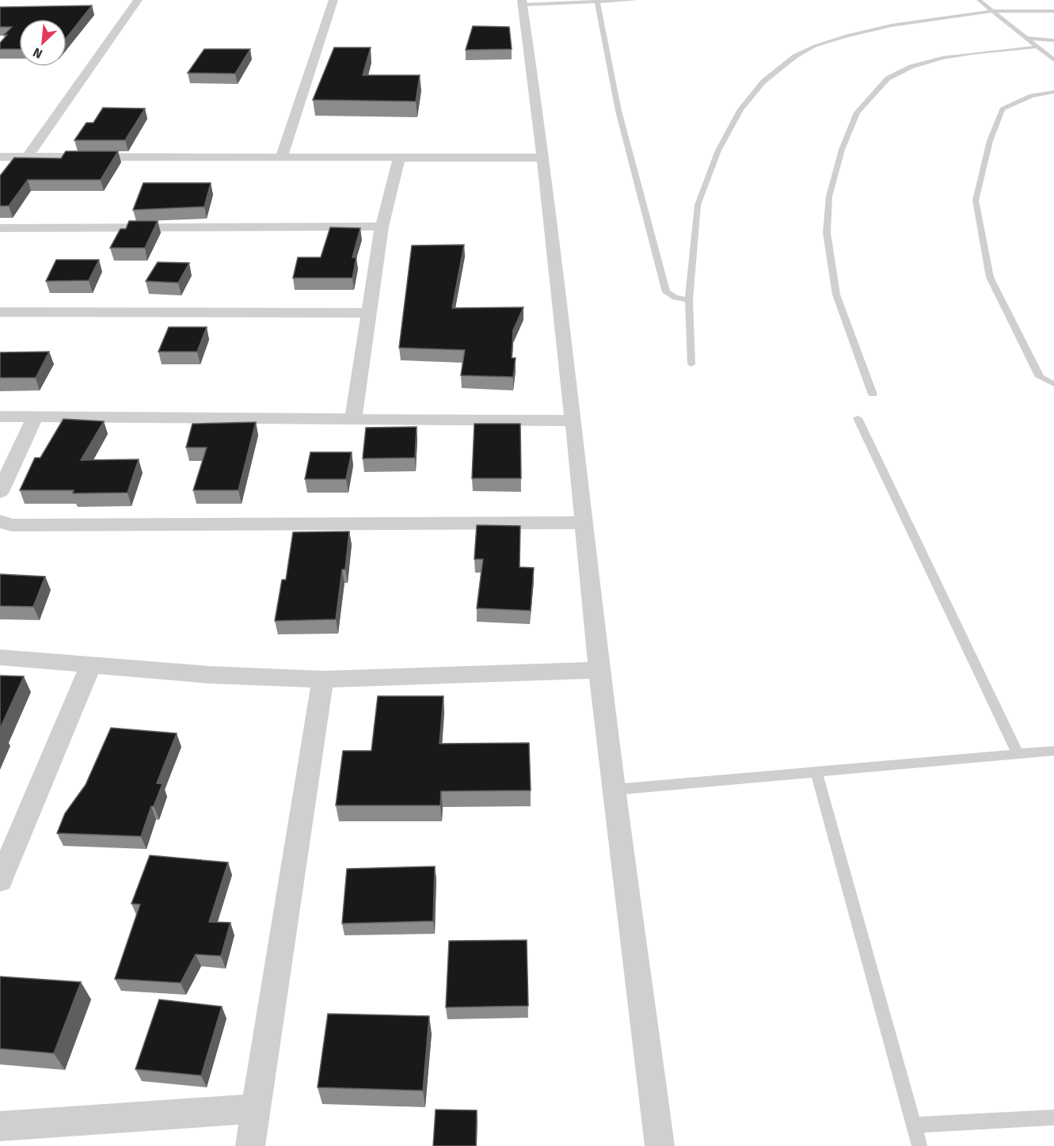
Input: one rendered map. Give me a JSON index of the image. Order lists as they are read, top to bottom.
{
  "north": "bottom left"
}
